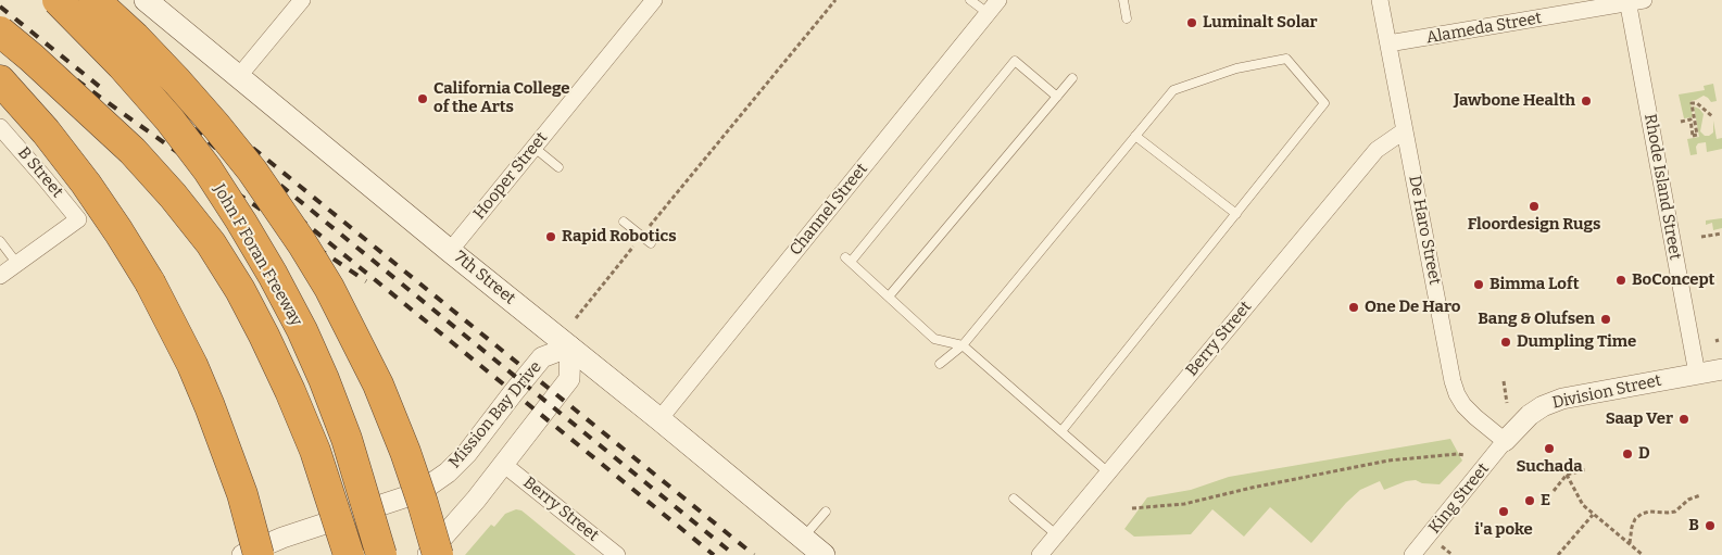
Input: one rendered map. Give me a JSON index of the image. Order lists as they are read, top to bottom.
{
  "streets": {
    "highway": ["John F Foran Freeway"],
    "main road": ["7th Street"],
    "street": [
      "Alameda Street",
      "B Street",
      "Hooper Street",
      "Rhode Island Street",
      "Channel Street",
      "De Haro Street",
      "Berry Street",
      "Division Street",
      "Mission Bay Drive",
      "King Street"
    ]
  },
  "crossings": [
    ["Alameda Street", "Rhode Island Street"],
    ["Alameda Street", "De Haro Street"],
    ["Hooper Street", "7th Street"],
    ["Rhode Island Street", "Division Street"],
    ["Channel Street", "7th Street"],
    ["De Haro Street", "Berry Street"],
    ["De Haro Street", "Division Street"],
    ["De Haro Street", "King Street"],
    ["7th Street", "Mission Bay Drive"],
    ["Berry Street", "Mission Bay Drive"],
    ["Division Street", "King Street"]
  ],
  "places": [
    "Luminalt Solar",
    "California College of the Arts",
    "Jawbone Health",
    "Floordesign Rugs",
    "Rapid Robotics",
    "BoConcept",
    "Bimma Loft",
    "One De Haro",
    "Bang & Olufsen",
    "Dumpling Time",
    "Saap Ver",
    "Suchada",
    "D",
    "E",
    "i'a poke",
    "B"
  ]
}
